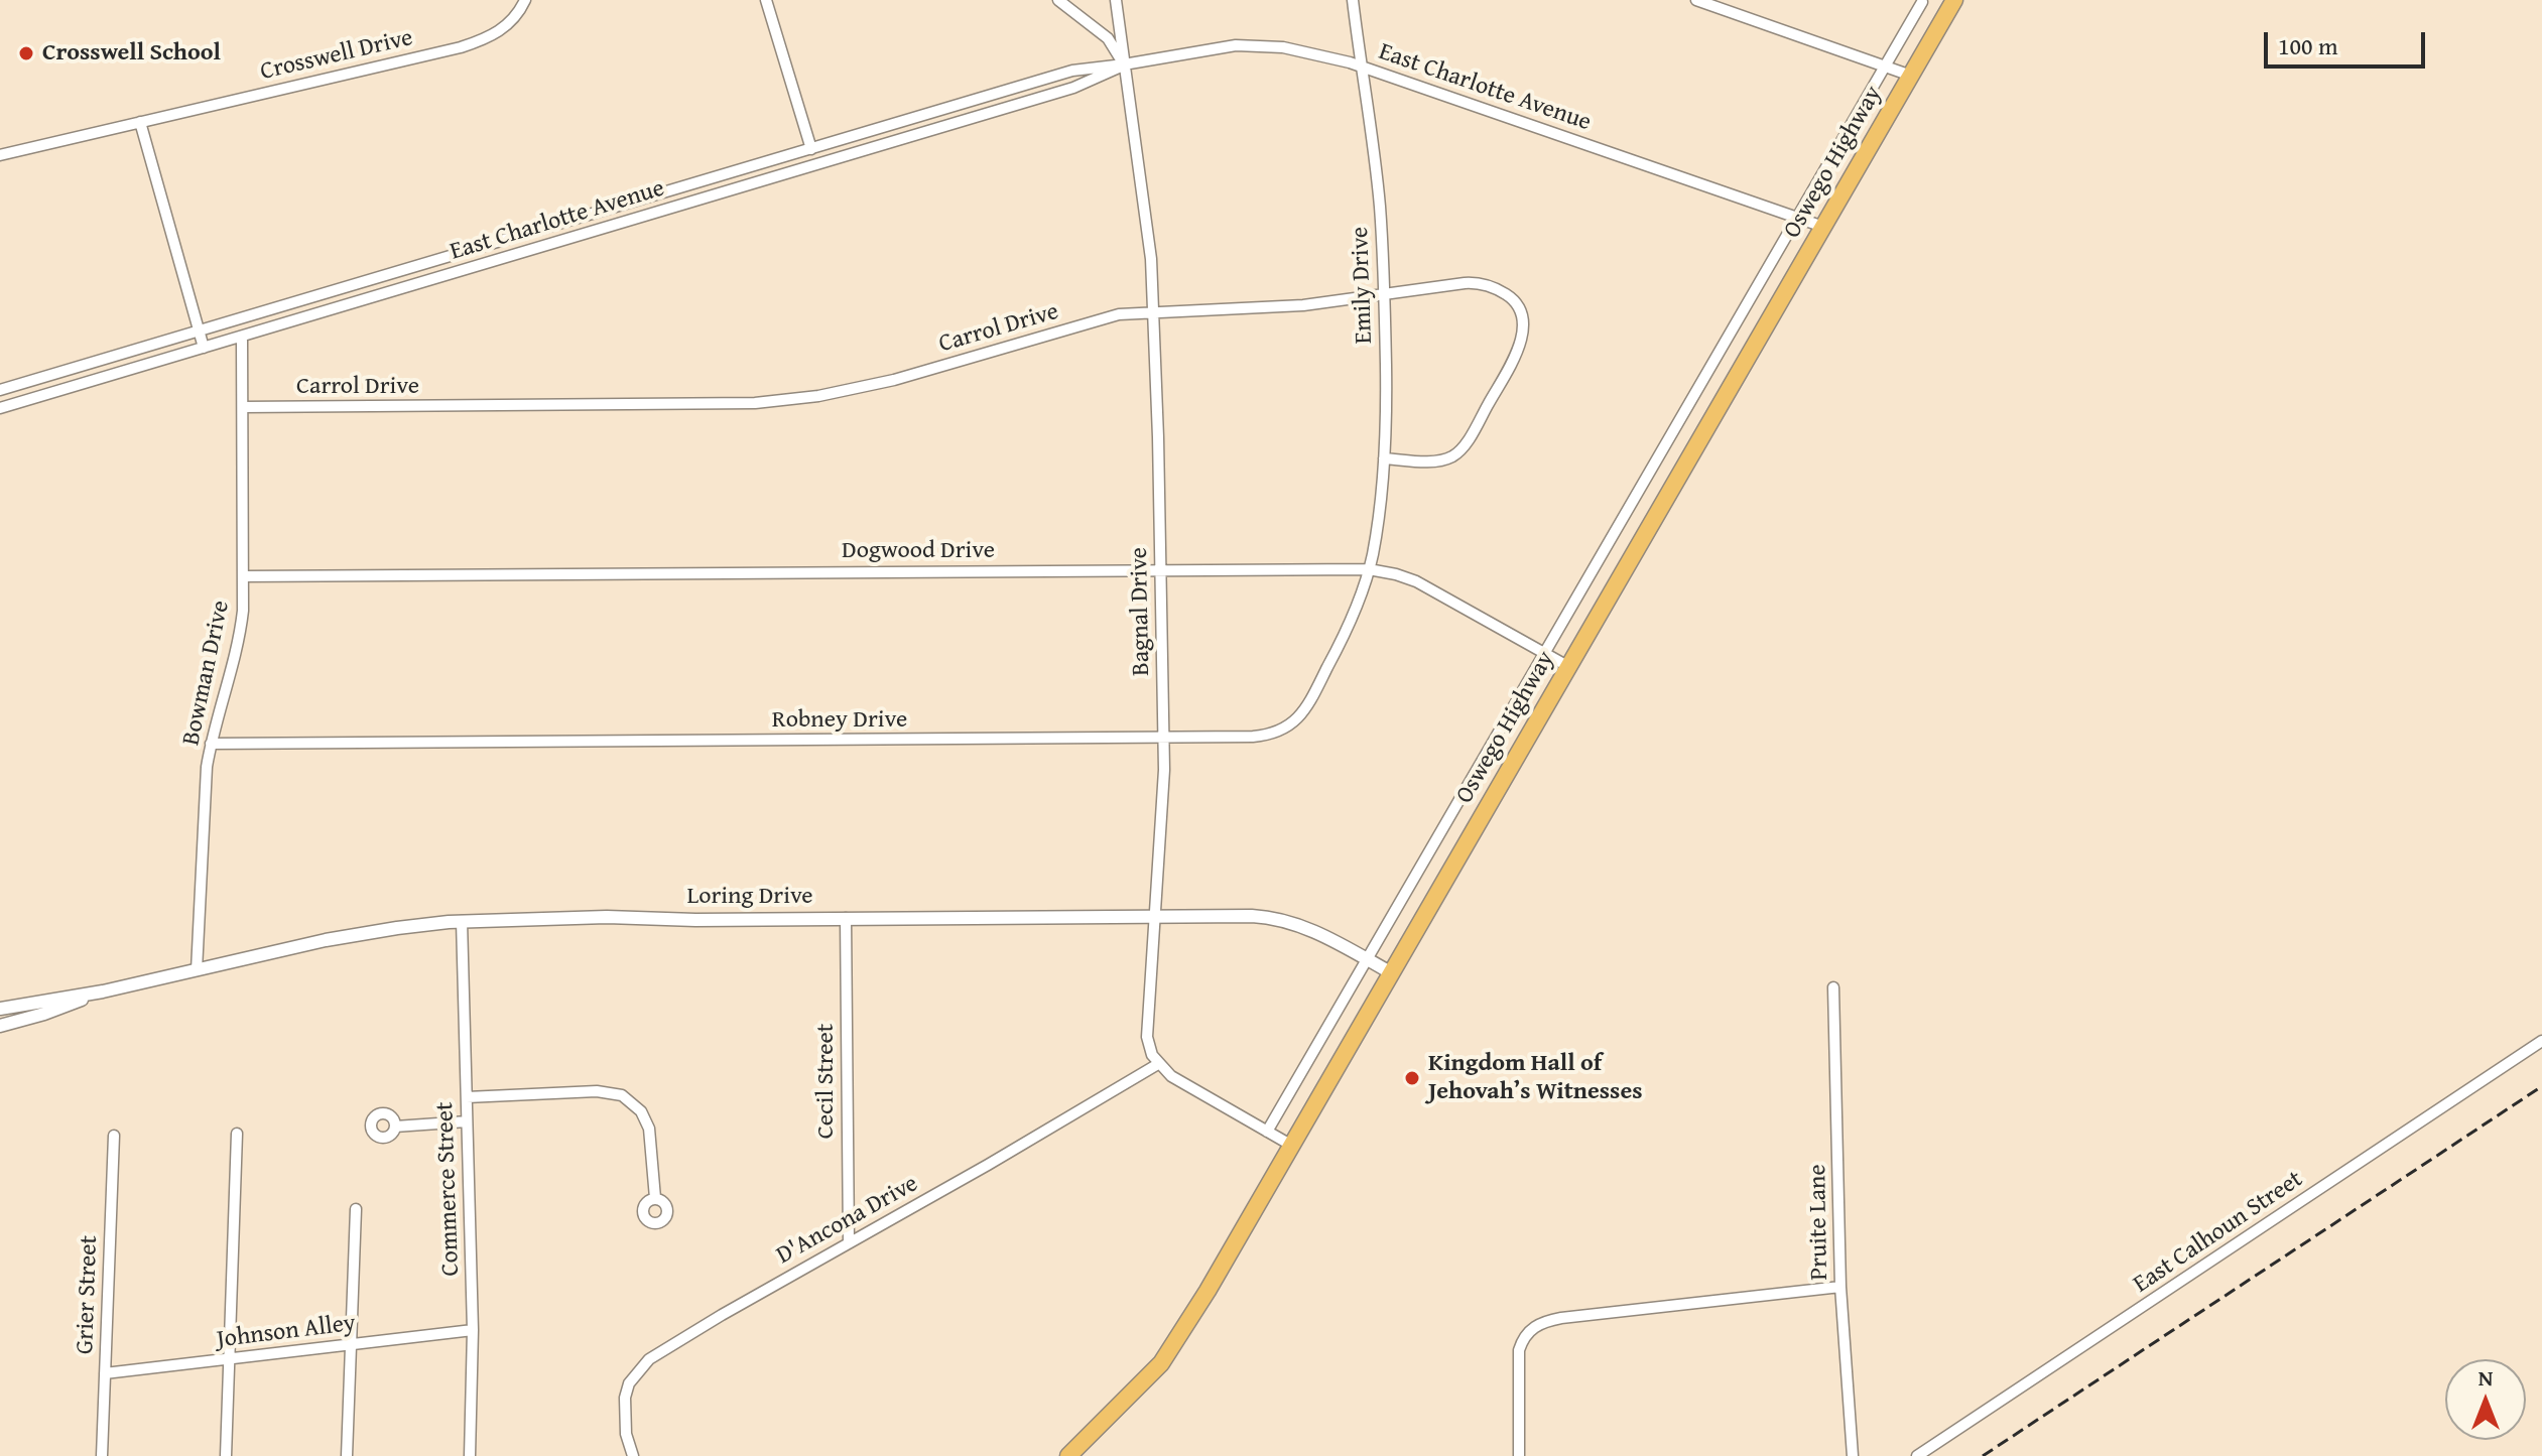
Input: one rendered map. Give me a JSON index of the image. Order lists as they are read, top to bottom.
{
  "streets": {
    "main road": ["Oswego Highway"],
    "street": [
      "Crosswell Drive",
      "East Charlotte Avenue",
      "Emily Drive",
      "Carrol Drive",
      "Dogwood Drive",
      "Bagnal Drive",
      "Bowman Drive",
      "Robney Drive",
      "Loring Drive",
      "Cecil Street",
      "Commerce Street",
      "D'Ancona Drive",
      "Pruite Lane",
      "East Calhoun Street",
      "Grier Street",
      "Johnson Alley"
    ]
  },
  "crossings": [
    ["East Charlotte Avenue", "Oswego Highway"],
    ["East Charlotte Avenue", "Emily Drive"],
    ["East Charlotte Avenue", "Bagnal Drive"],
    ["East Charlotte Avenue", "Bowman Drive"],
    ["Oswego Highway", "Dogwood Drive"],
    ["Oswego Highway", "Loring Drive"],
    ["Emily Drive", "Carrol Drive"],
    ["Emily Drive", "Dogwood Drive"],
    ["Emily Drive", "Robney Drive"],
    ["Carrol Drive", "Bagnal Drive"],
    ["Carrol Drive", "Bowman Drive"],
    ["Dogwood Drive", "Bagnal Drive"],
    ["Dogwood Drive", "Bowman Drive"],
    ["Dogwood Drive", "Robney Drive"],
    ["Bagnal Drive", "Robney Drive"],
    ["Bagnal Drive", "Loring Drive"],
    ["Bagnal Drive", "D'Ancona Drive"],
    ["Bowman Drive", "Robney Drive"],
    ["Bowman Drive", "Loring Drive"],
    ["Loring Drive", "Cecil Street"],
    ["Loring Drive", "Commerce Street"],
    ["Cecil Street", "D'Ancona Drive"],
    ["Commerce Street", "Johnson Alley"],
    ["Grier Street", "Johnson Alley"]
  ],
  "places": ["Crosswell School", "Kingdom Hall of Jehovah’s Witnesses"],
  "scale_bar": "100 m",
  "north": "top"
}
